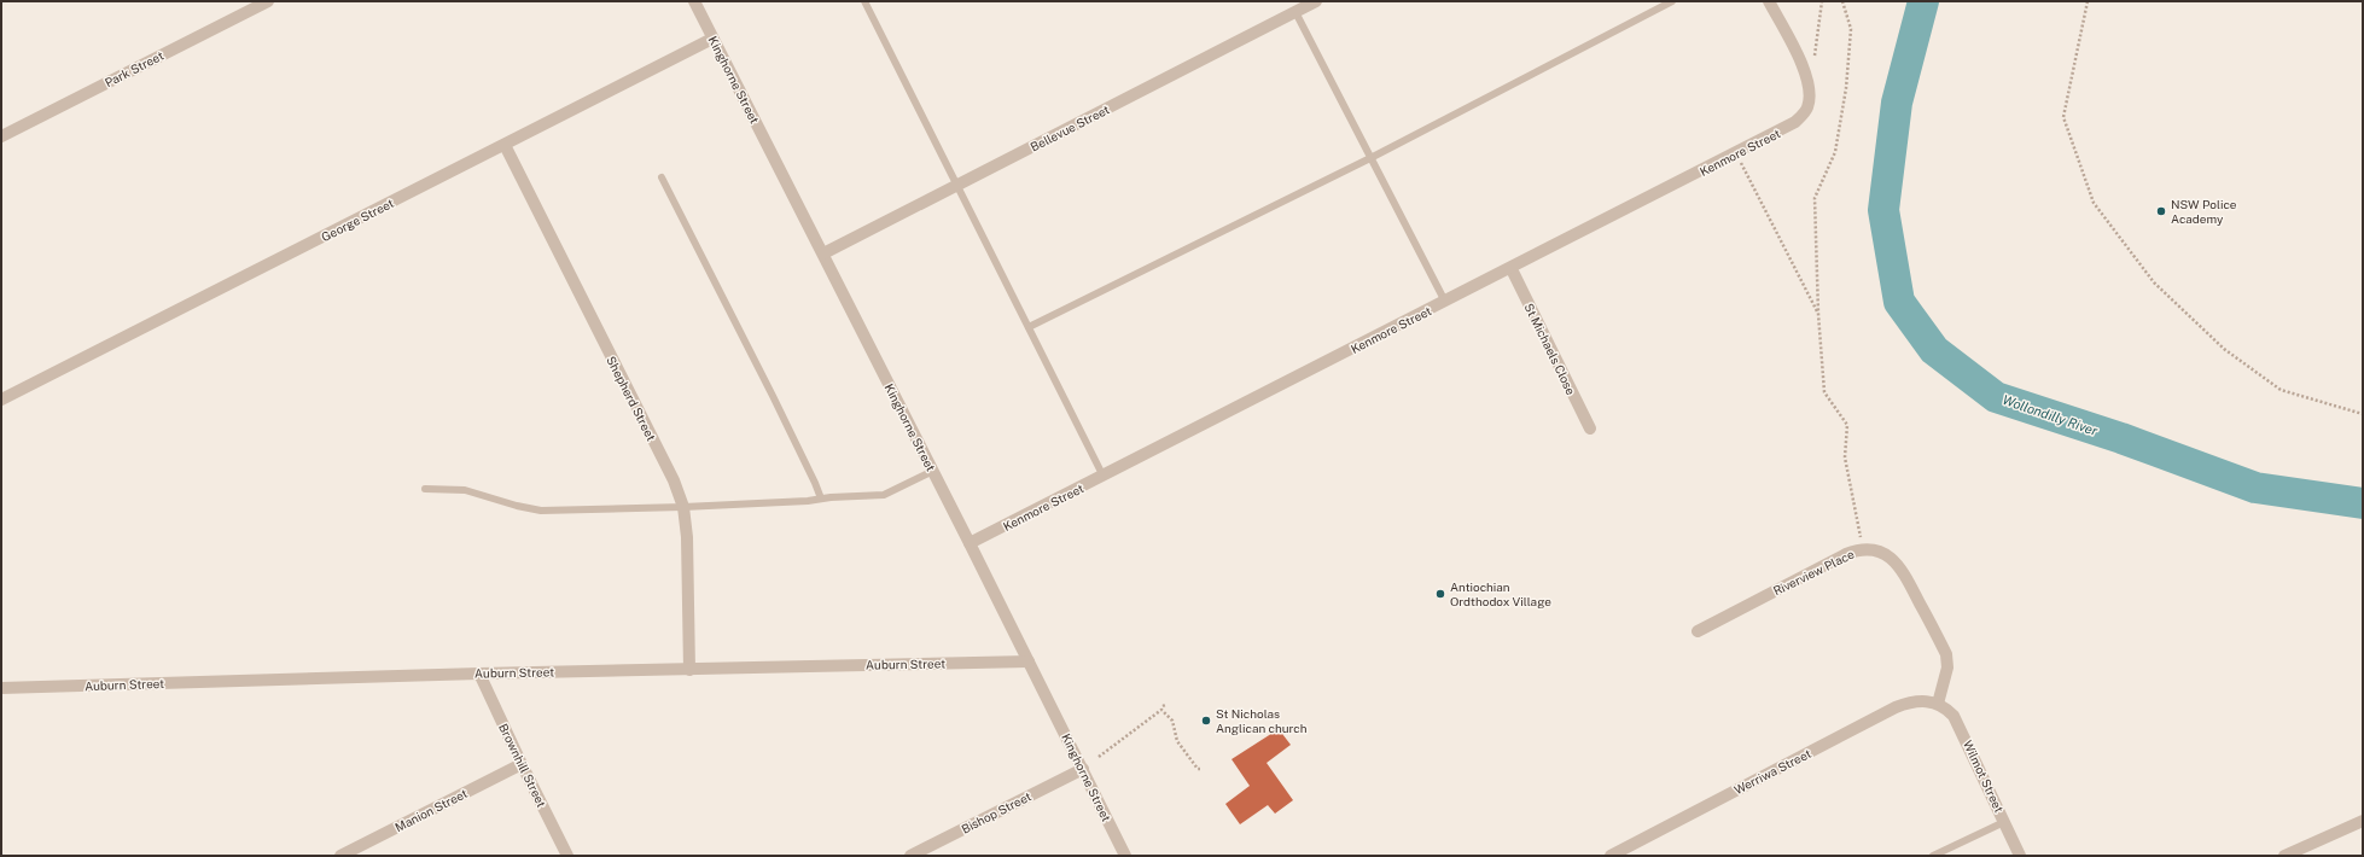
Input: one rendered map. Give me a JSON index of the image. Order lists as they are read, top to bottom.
{
  "streets": {
    "street": [
      "Park Street",
      "Kinghorne Street",
      "Bellevue Street",
      "Kenmore Street",
      "George Street",
      "St Michaels Close",
      "Shepherd Street",
      "Riverview Place",
      "Auburn Street",
      "Brownhill Street",
      "Werriwa Street",
      "Wilmot Street",
      "Manion Street",
      "Bishop Street"
    ]
  },
  "crossings": [
    ["Kinghorne Street", "Bellevue Street"],
    ["Kinghorne Street", "Kenmore Street"],
    ["Kinghorne Street", "George Street"],
    ["Kinghorne Street", "Auburn Street"],
    ["Kinghorne Street", "Bishop Street"],
    ["Kenmore Street", "St Michaels Close"],
    ["George Street", "Shepherd Street"],
    ["Shepherd Street", "Auburn Street"],
    ["Riverview Place", "Werriwa Street"],
    ["Riverview Place", "Wilmot Street"],
    ["Auburn Street", "Brownhill Street"],
    ["Brownhill Street", "Manion Street"],
    ["Werriwa Street", "Wilmot Street"]
  ],
  "water": ["Wollondilly River"],
  "places": ["NSW Police Academy", "Antiochian Ordthodox Village", "St Nicholas Anglican church"]
}
